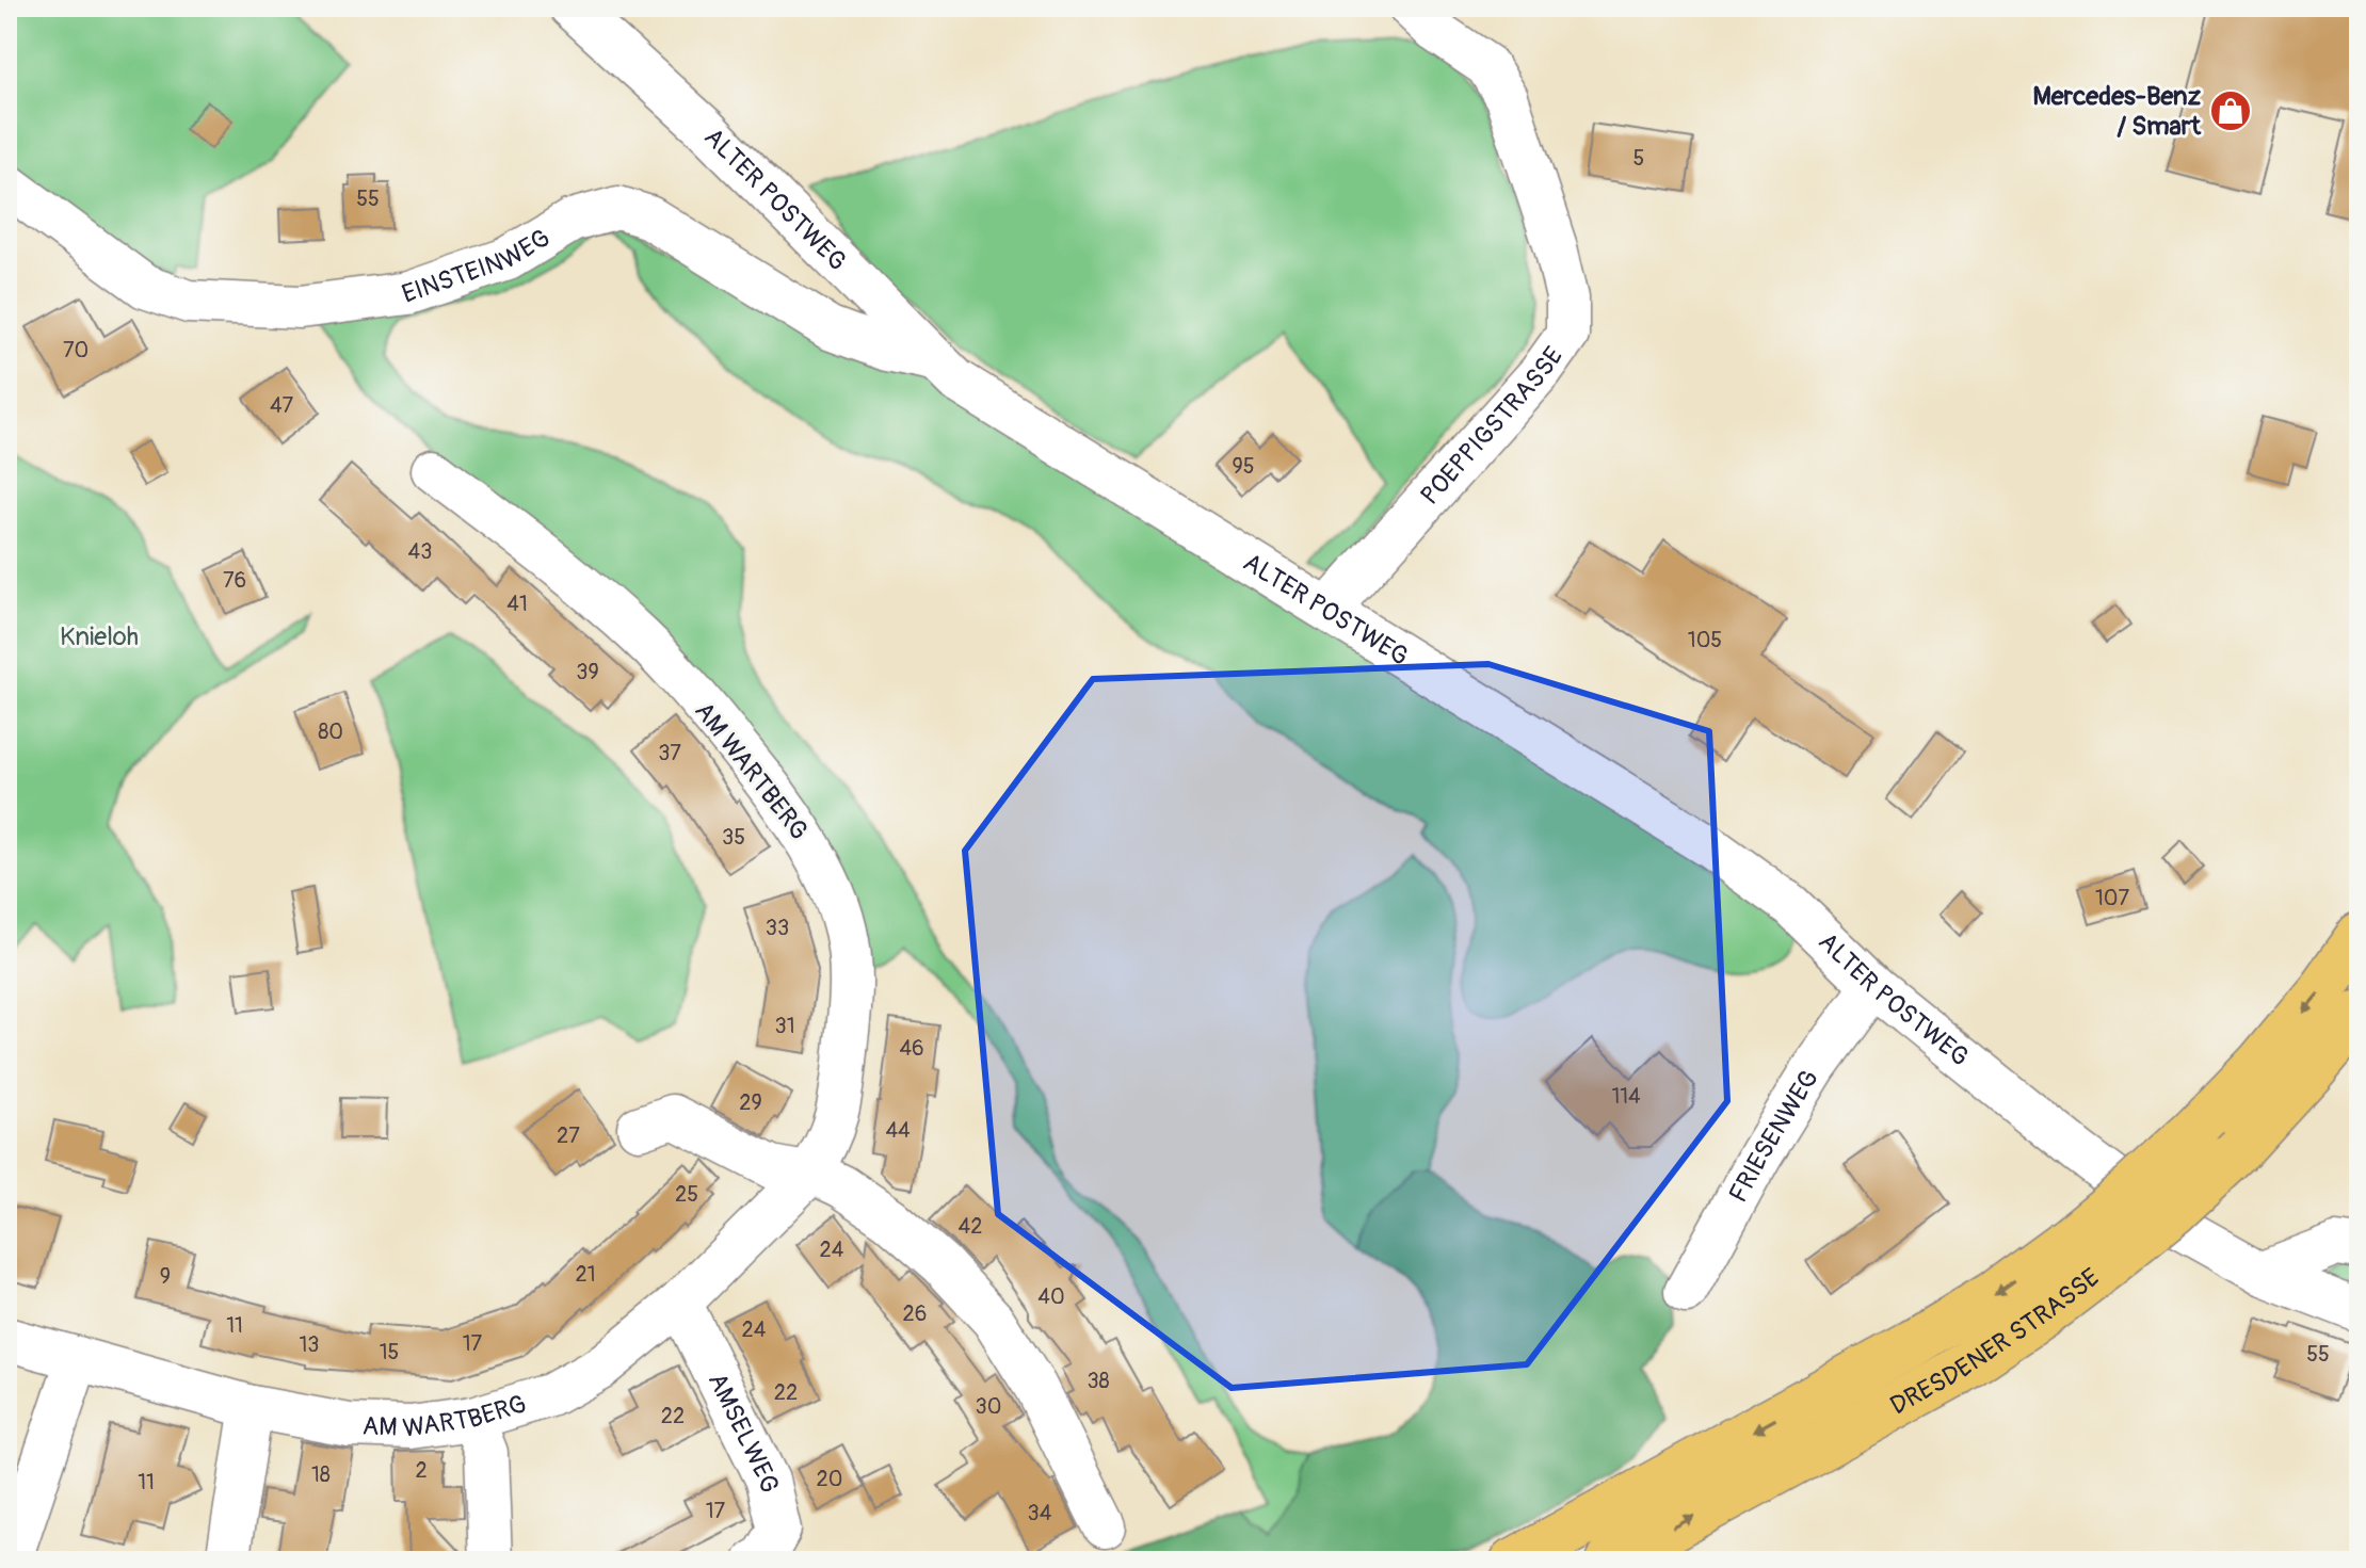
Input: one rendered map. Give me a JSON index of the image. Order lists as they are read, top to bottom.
{
  "streets": {
    "main road": ["DRESDENER STRASSE"],
    "street": [
      "ALTER POSTWEG",
      "EINSTEINWEG",
      "POEPPIGSTRASSE",
      "AM WARTBERG",
      "FRIESENWEG",
      "AMSELWEG"
    ]
  },
  "crossings": [
    ["ALTER POSTWEG", "EINSTEINWEG"],
    ["ALTER POSTWEG", "POEPPIGSTRASSE"],
    ["ALTER POSTWEG", "FRIESENWEG"],
    ["AM WARTBERG", "AMSELWEG"]
  ],
  "parks": ["Knieloh"],
  "places": {
    "shop": ["Mercedes-Benz / Smart"]
  },
  "house_numbers": [
    "5",
    "55",
    "70",
    "47",
    "95",
    "43",
    "76",
    "41",
    "105",
    "39",
    "80",
    "37",
    "35",
    "107",
    "33",
    "31",
    "46",
    "114",
    "29",
    "44",
    "27",
    "25",
    "42",
    "24",
    "21",
    "9",
    "40",
    "26",
    "11",
    "24",
    "17",
    "13",
    "15",
    "55",
    "38",
    "22",
    "30",
    "22",
    "2",
    "18",
    "20",
    "11",
    "17",
    "34"
  ]
}
